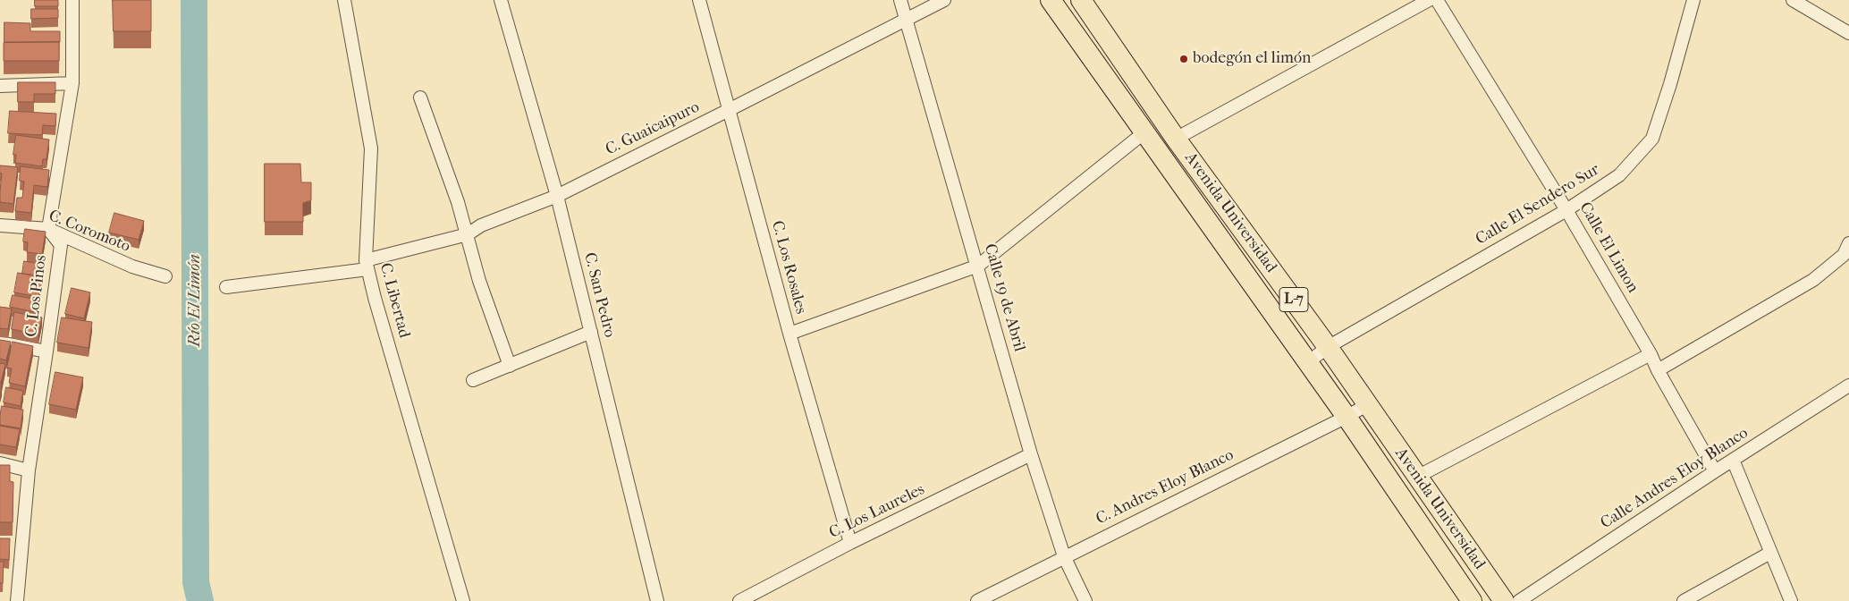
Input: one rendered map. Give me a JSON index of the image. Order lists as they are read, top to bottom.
{
  "streets": {
    "main road": ["Avenida Universidad", "L-7"],
    "street": [
      "C. Guaicaipuro",
      "Calle El Sendero Sur",
      "C. Coromoto",
      "Calle El Limon",
      "C. Los Rosales",
      "C. San Pedro",
      "C. Los Pinos",
      "Calle 19 de Abril",
      "C. Libertad",
      "Calle Andres Eloy Blanco",
      "C. Andres Eloy Blanco",
      "C. Los Laureles"
    ]
  },
  "crossings": [
    ["C. Guaicaipuro", "C. Los Rosales"],
    ["C. Guaicaipuro", "C. San Pedro"],
    ["C. Guaicaipuro", "Calle 19 de Abril"],
    ["C. Guaicaipuro", "C. Libertad"],
    ["Calle El Sendero Sur", "Avenida Universidad"],
    ["Calle El Sendero Sur", "Calle El Limon"],
    ["Avenida Universidad", "C. Andres Eloy Blanco"],
    ["C. Coromoto", "C. Los Pinos"],
    ["Calle El Limon", "Calle Andres Eloy Blanco"],
    ["C. Los Rosales", "C. Los Laureles"],
    ["Calle 19 de Abril", "C. Andres Eloy Blanco"],
    ["Calle 19 de Abril", "C. Los Laureles"]
  ],
  "water": ["Río El Limón"],
  "places": ["bodegón el limón"]
}
